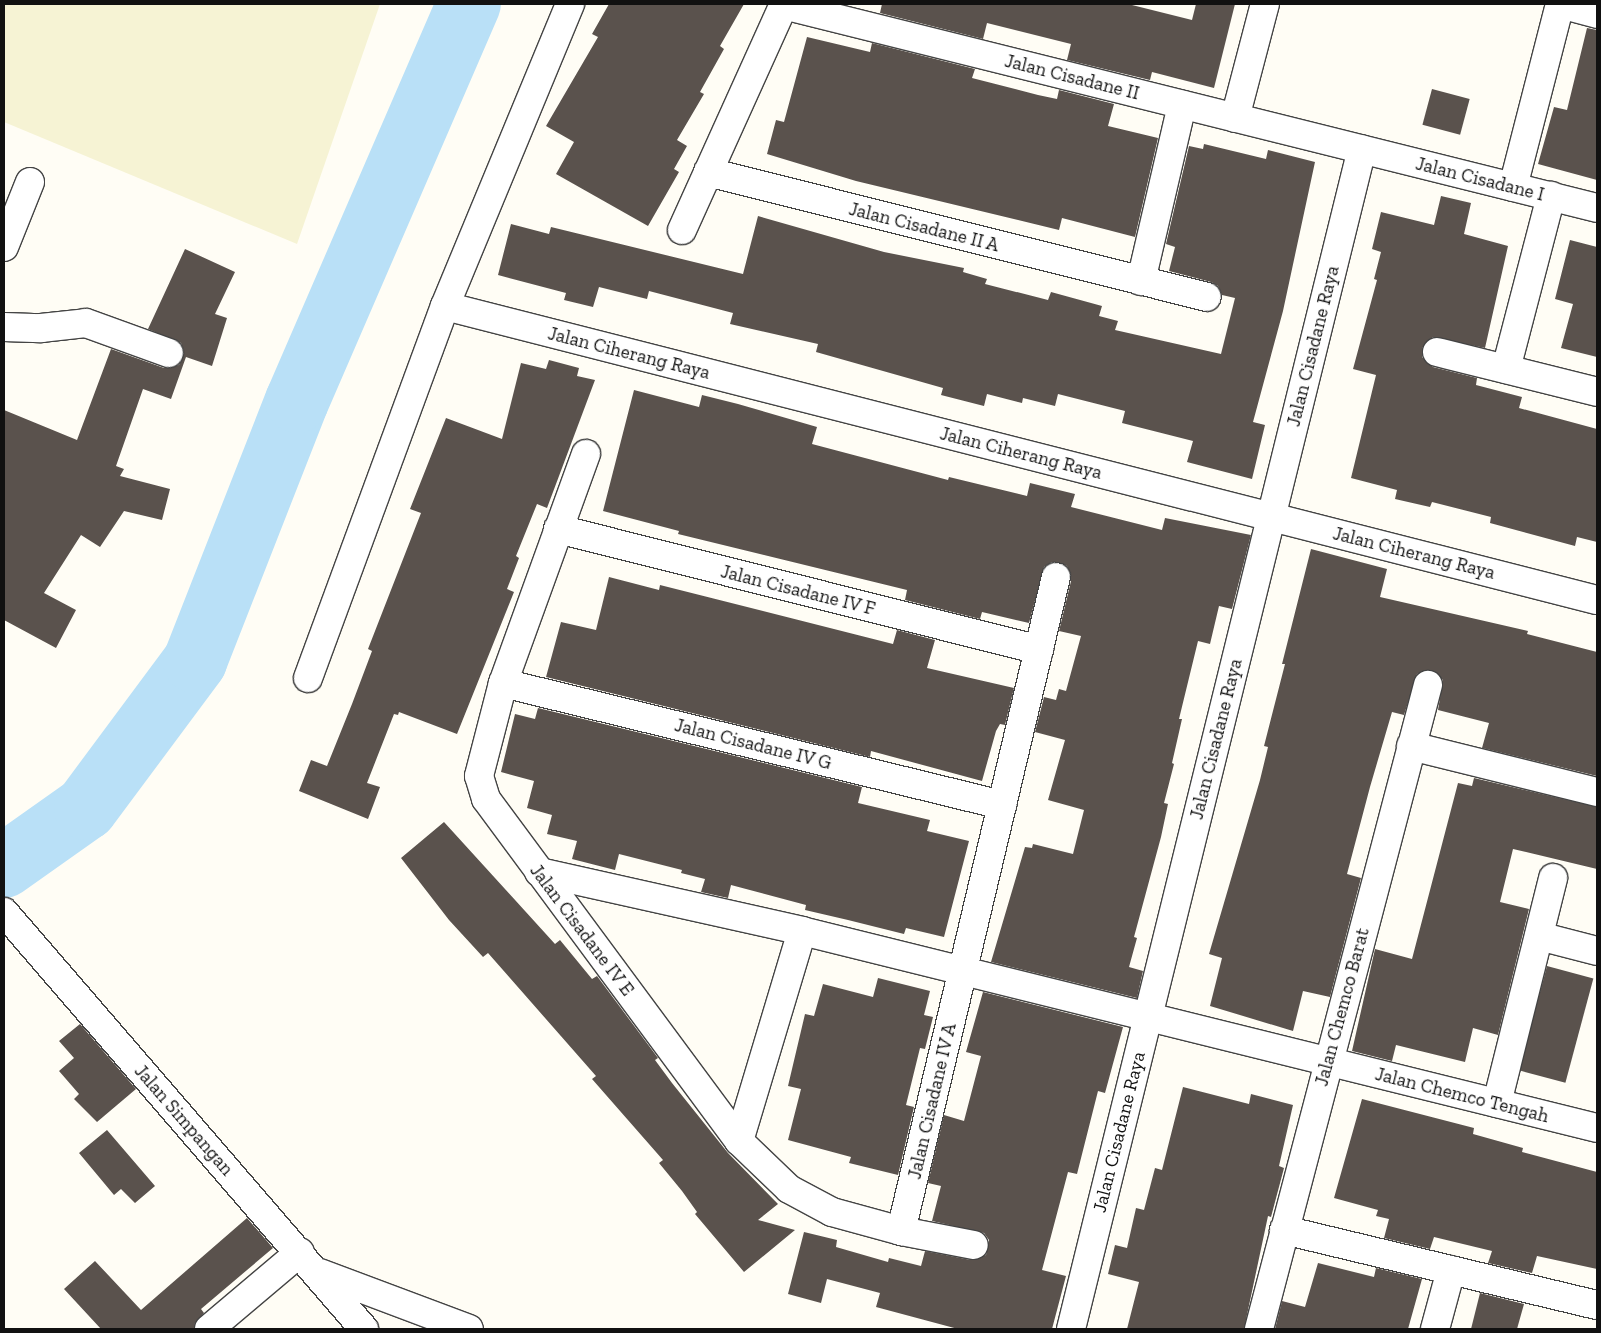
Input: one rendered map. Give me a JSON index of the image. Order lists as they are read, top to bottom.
{
  "streets": {
    "street": [
      "Jalan Cisadane II",
      "Jalan Cisadane I",
      "Jalan Cisadane II A",
      "Jalan Cisadane Raya",
      "Jalan Ciherang Raya",
      "Jalan Cisadane IV F",
      "Jalan Cisadane IV G",
      "Jalan Cisadane IV E",
      "Jalan Chemco Barat",
      "Jalan Chemco Tengah",
      "Jalan Cisadane IV A",
      "Jalan Simpangan"
    ]
  },
  "crossings": [
    ["Jalan Cisadane II", "Jalan Cisadane I"],
    ["Jalan Cisadane II", "Jalan Cisadane Raya"],
    ["Jalan Cisadane I", "Jalan Cisadane Raya"],
    ["Jalan Cisadane Raya", "Jalan Ciherang Raya"],
    ["Jalan Cisadane Raya", "Jalan Chemco Tengah"],
    ["Jalan Cisadane IV F", "Jalan Cisadane IV E"],
    ["Jalan Cisadane IV F", "Jalan Cisadane IV A"],
    ["Jalan Cisadane IV G", "Jalan Cisadane IV E"],
    ["Jalan Cisadane IV G", "Jalan Cisadane IV A"],
    ["Jalan Cisadane IV E", "Jalan Chemco Tengah"],
    ["Jalan Cisadane IV E", "Jalan Cisadane IV A"],
    ["Jalan Chemco Barat", "Jalan Chemco Tengah"],
    ["Jalan Chemco Tengah", "Jalan Cisadane IV A"]
  ]
}
